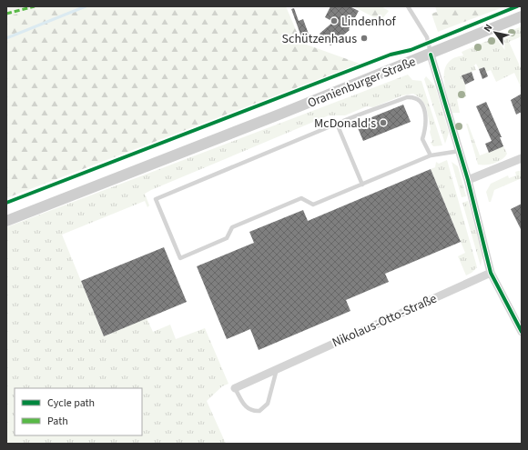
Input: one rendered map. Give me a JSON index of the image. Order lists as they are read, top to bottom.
{
  "streets": {
    "main road": ["Oranienburger Straße"],
    "street": ["Nikolaus-Otto-Straße"]
  },
  "places": ["Lindenhof", "Schützenhaus", "McDonald's"],
  "legend": ["Cycle path", "Path"],
  "north": "top left"
}
